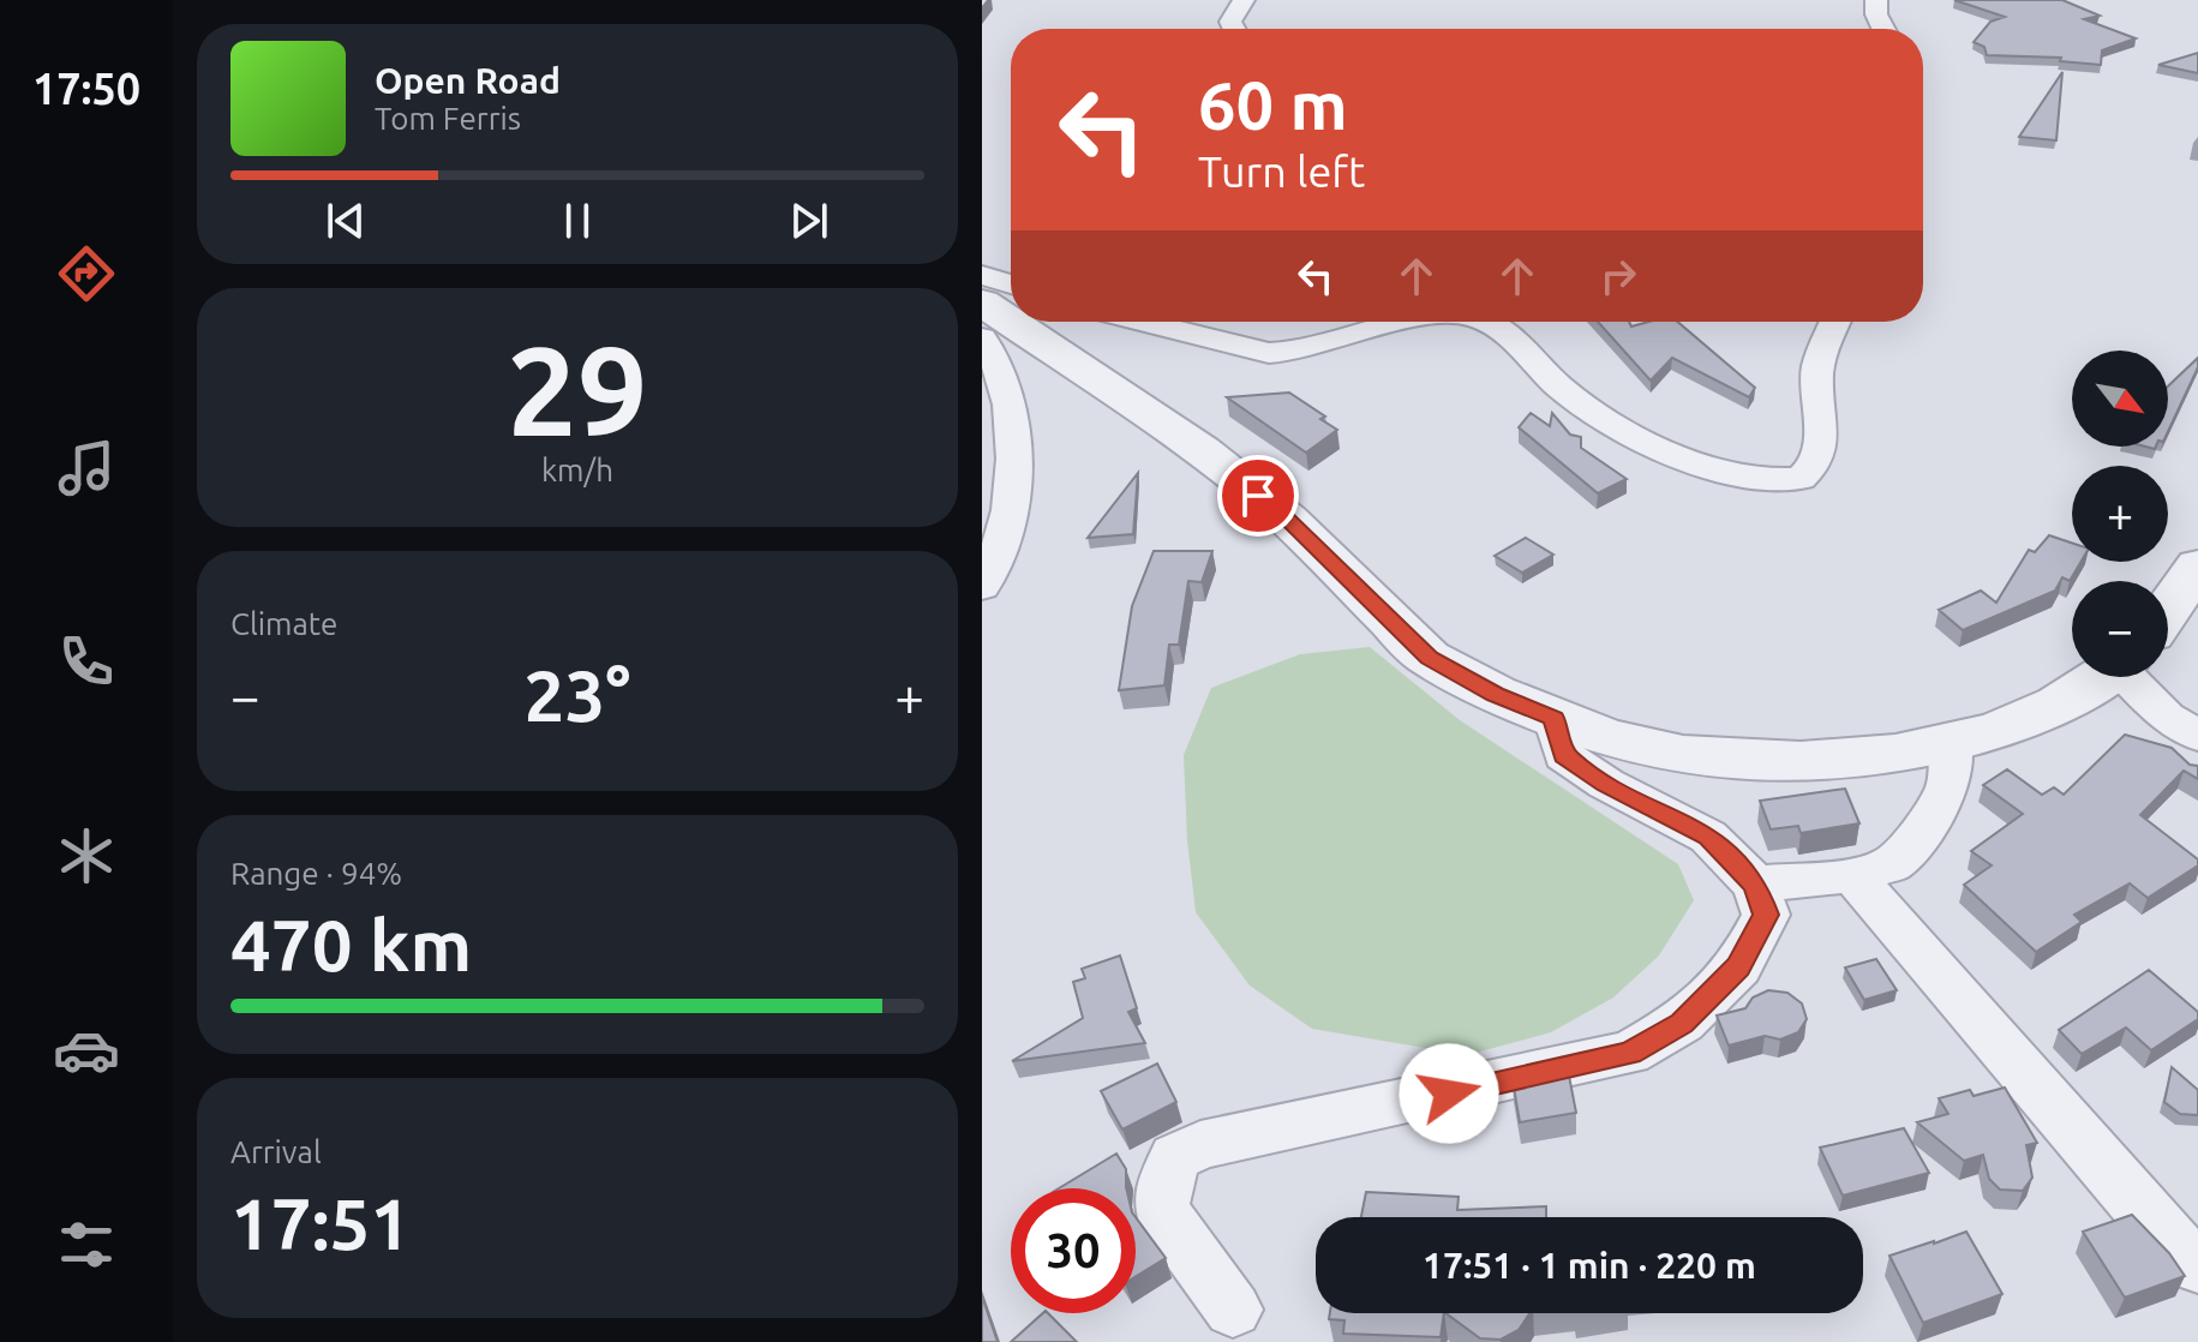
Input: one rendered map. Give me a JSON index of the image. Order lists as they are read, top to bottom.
{
  "north": "bottom right",
  "page": {
    "tabs": "17:50",
    "turn": ["60 m", "Turn left"],
    "song": ["Open Road", "Tom Ferris"],
    "tile": [
      ["29", "km/h"],
      "Climate",
      ["Range · 94%", "470 km"],
      ["Arrival", "17:51"]
    ],
    "map_buttons": ["+", "−"],
    "heat": ["−", "23°", "+"],
    "limit": "30",
    "trip": "17:51 · 1 min · 220 m"
  }
}
